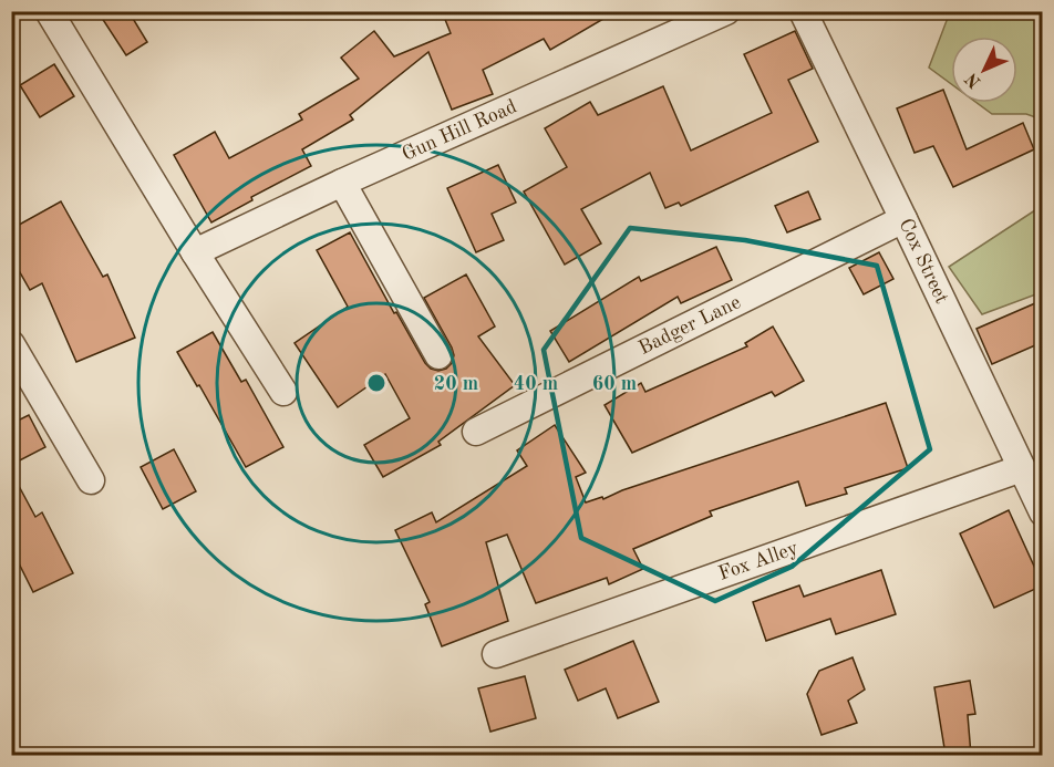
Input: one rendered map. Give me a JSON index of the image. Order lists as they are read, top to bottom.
{
  "streets": {
    "street": [
      "Gun Hill Road",
      "Cox Street",
      "Badger Lane",
      "Fox Alley"
    ]
  },
  "crossings": [
    ["Cox Street", "Badger Lane"],
    ["Cox Street", "Fox Alley"]
  ],
  "north": "bottom left",
  "rings": ["20 m", "40 m", "60 m"]
}
